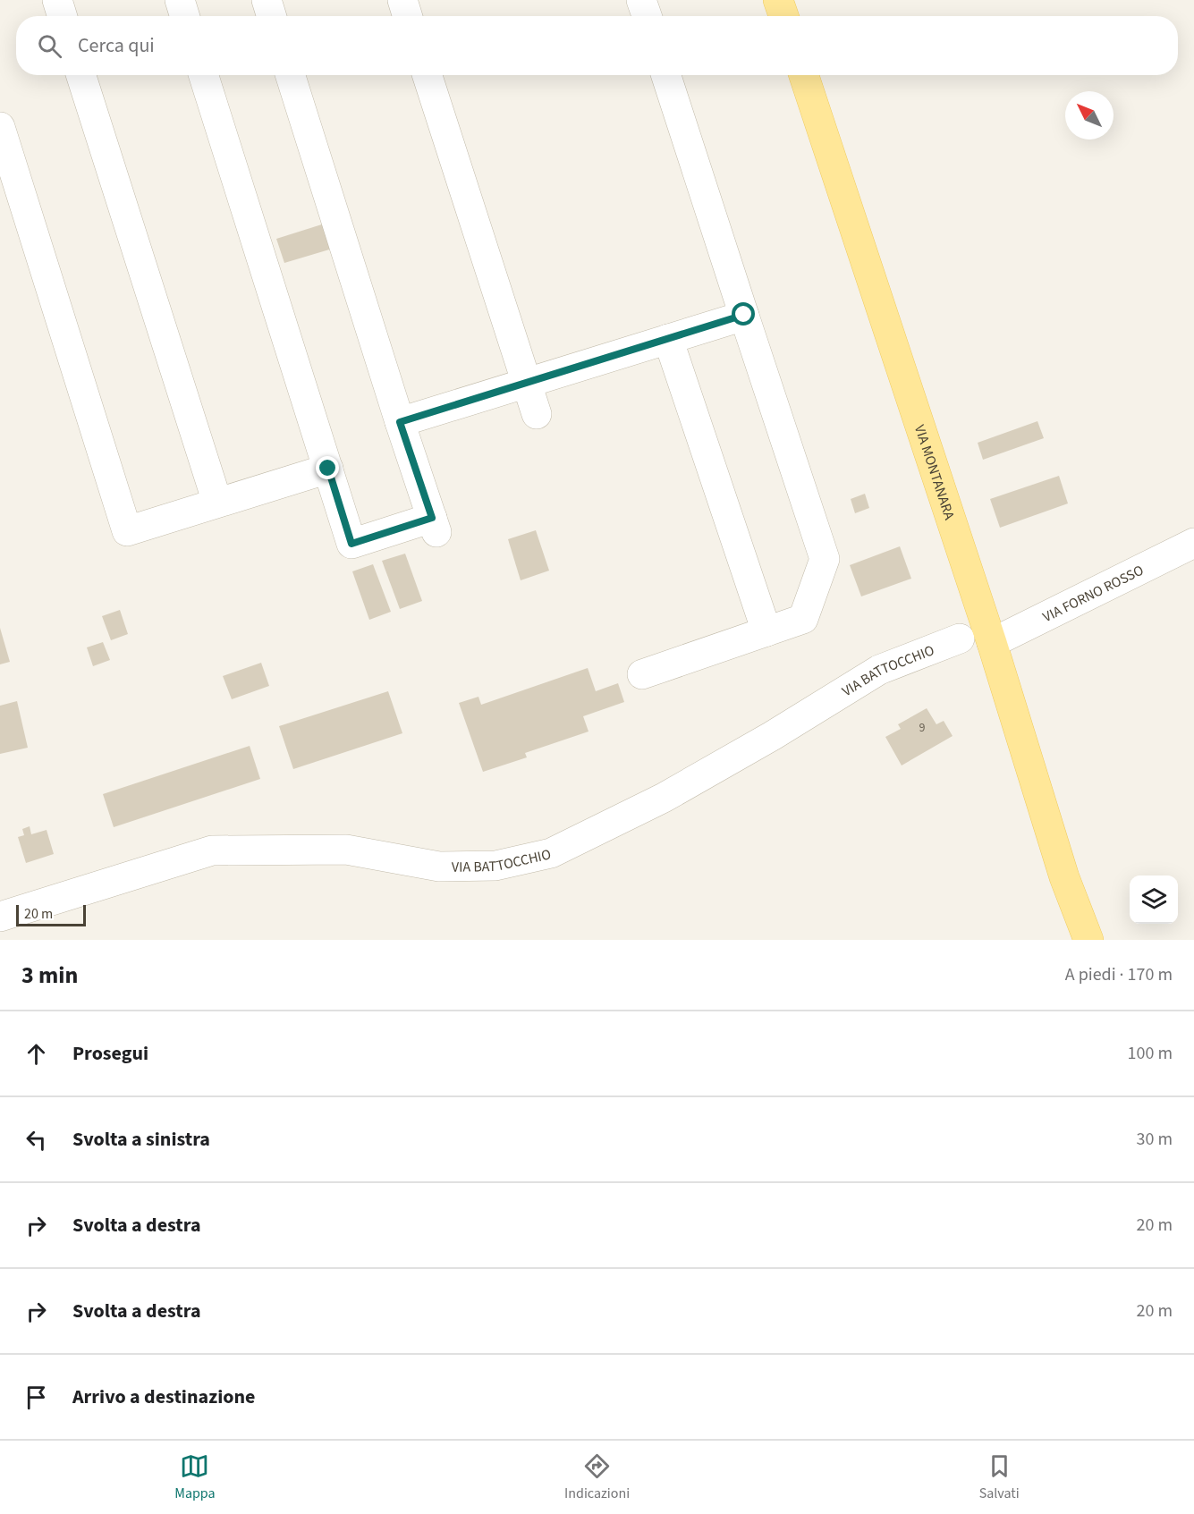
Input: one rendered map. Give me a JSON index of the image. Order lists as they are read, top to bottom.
{
  "streets": {
    "main road": ["VIA MONTANARA"],
    "street": ["VIA FORNO ROSSO", "VIA BATTOCCHIO"]
  },
  "crossings": [
    ["VIA MONTANARA", "VIA FORNO ROSSO"]
  ],
  "house_numbers": ["9"],
  "scale_bar": "20 m",
  "north": "top left",
  "page": {
    "search": "Cerca qui",
    "scale": "20 m",
    "heading": ["3 min", "A piedi · 170 m"],
    "list": [
      ["Prosegui", "100 m"],
      ["Svolta a sinistra", "30 m"],
      ["Svolta a destra", "20 m"],
      ["Svolta a destra", "20 m"],
      "Arrivo a destinazione"
    ],
    "nav": ["Mappa", "Indicazioni", "Salvati"]
  }
}
